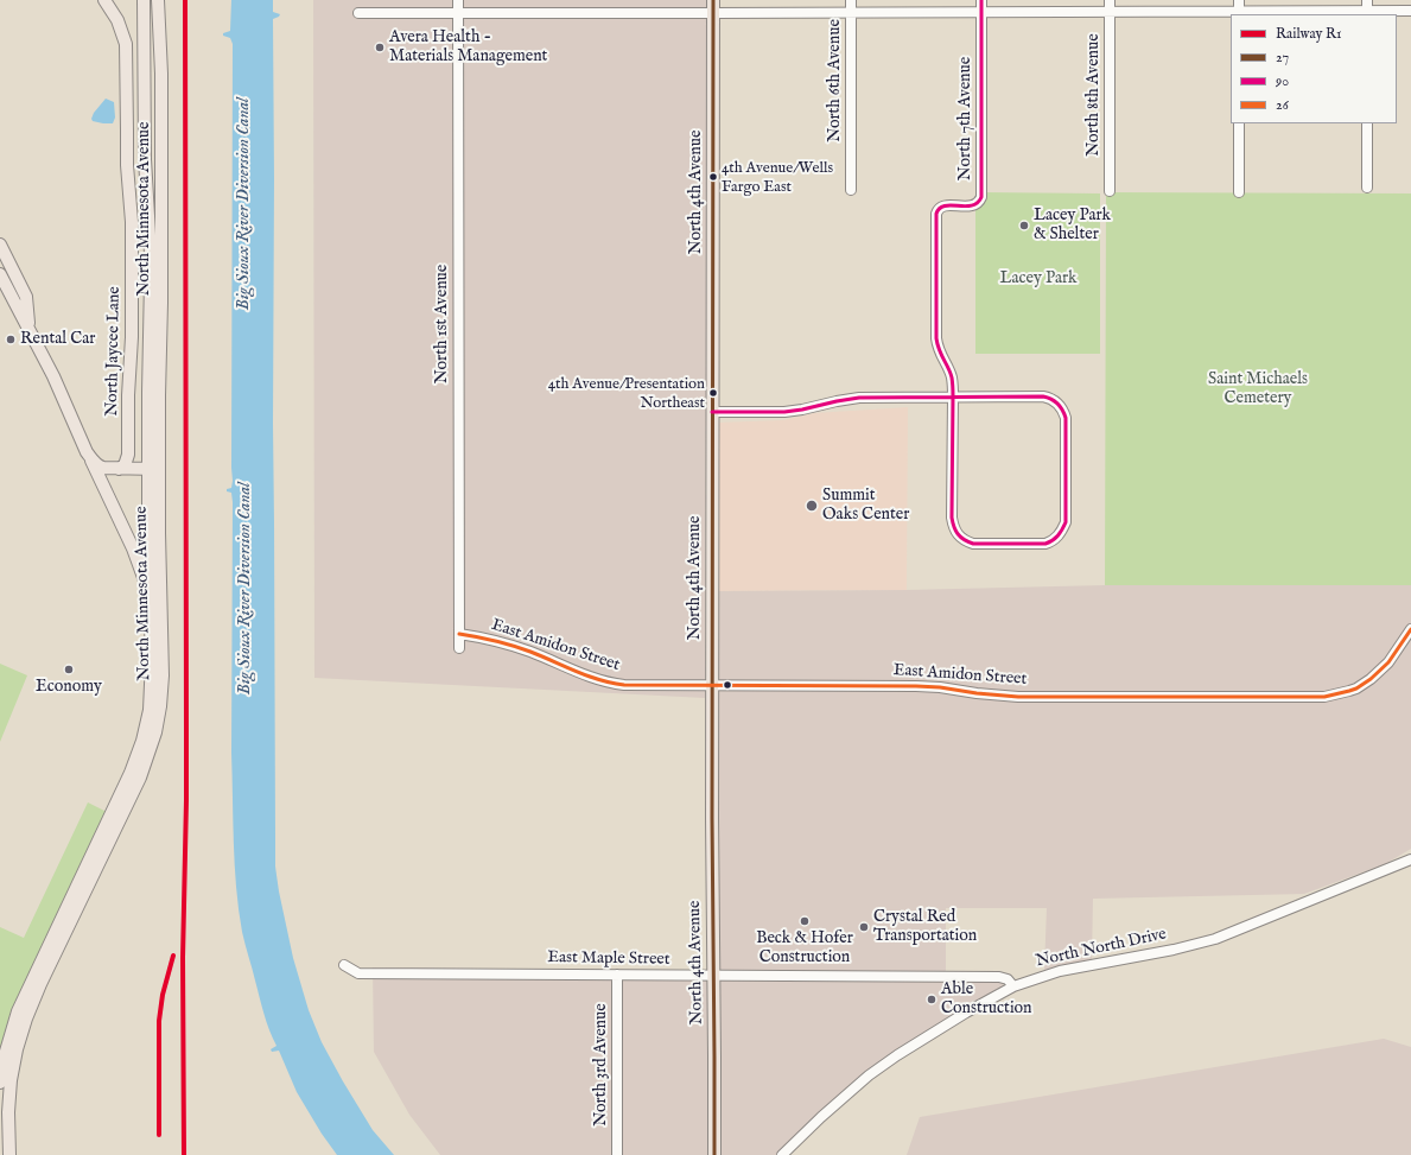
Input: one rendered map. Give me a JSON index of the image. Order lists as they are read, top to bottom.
{
  "streets": {
    "main road": ["North 4th Avenue", "North Minnesota Avenue", "North Jaycee Lane"],
    "street": [
      "North 6th Avenue",
      "North 8th Avenue",
      "North 7th Avenue",
      "North 1st Avenue",
      "East Amidon Street",
      "North North Drive",
      "East Maple Street",
      "North 3rd Avenue"
    ]
  },
  "crossings": [
    ["North 4th Avenue", "East Amidon Street"],
    ["North 4th Avenue", "East Maple Street"],
    ["North 1st Avenue", "East Amidon Street"],
    ["North North Drive", "East Maple Street"],
    ["East Maple Street", "North 3rd Avenue"]
  ],
  "water": ["Big Sioux River Diversion Canal"],
  "parks": ["Lacey Park", "Saint Michaels Cemetery"],
  "places": [
    "Avera Health - Materials Management",
    "4th Avenue/Wells Fargo East",
    "Lacey Park & Shelter",
    "Rental Car",
    "4th Avenue/Presentation Northeast",
    "Summit Oaks Center",
    "Economy",
    "Beck & Hofer Construction",
    "Crystal Red Transportation",
    "Able Construction"
  ],
  "lines": [
    "rail line R1",
    "transit line 27",
    "transit line 90",
    "transit line 26"
  ],
  "legend": [
    "Railway R1",
    "27",
    "90",
    "26"
  ]
}
